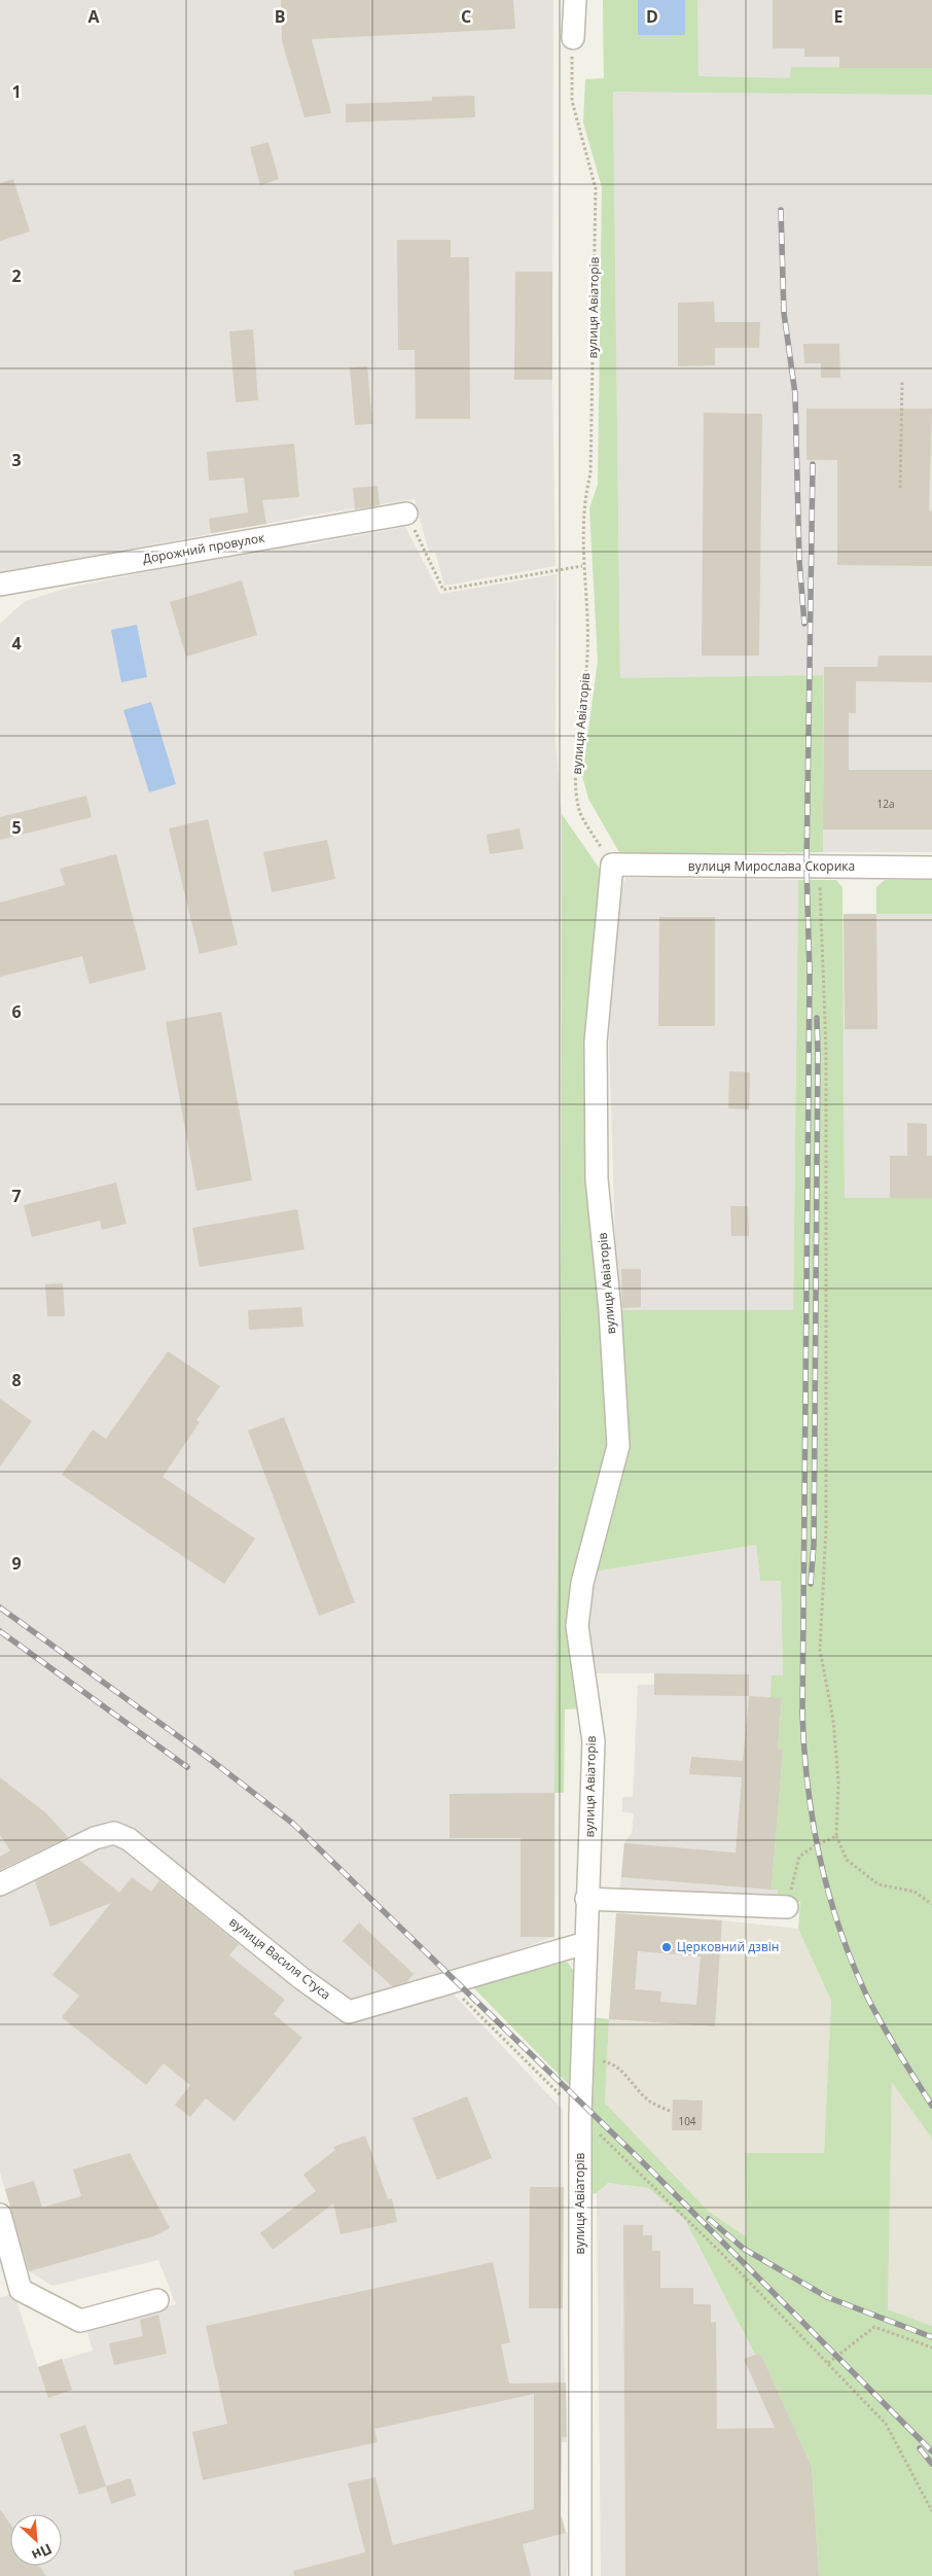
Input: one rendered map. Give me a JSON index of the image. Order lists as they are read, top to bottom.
{
  "streets": {
    "street": [
      "вулиця Авіаторів",
      "Дорожний провулок",
      "вулиця Мирослава Скорика",
      "вулиця Василя Стуса"
    ]
  },
  "crossings": [
    ["вулиця Авіаторів", "вулиця Мирослава Скорика"],
    ["вулиця Авіаторів", "вулиця Василя Стуса"]
  ],
  "places": ["Церковний дзвін"],
  "house_numbers": ["12а", "104"],
  "north": "bottom right",
  "grid": {
    "columns": [
      "A",
      "B",
      "C",
      "D",
      "E"
    ],
    "rows": [
      "1",
      "2",
      "3",
      "4",
      "5",
      "6",
      "7",
      "8",
      "9"
    ]
  }
}
